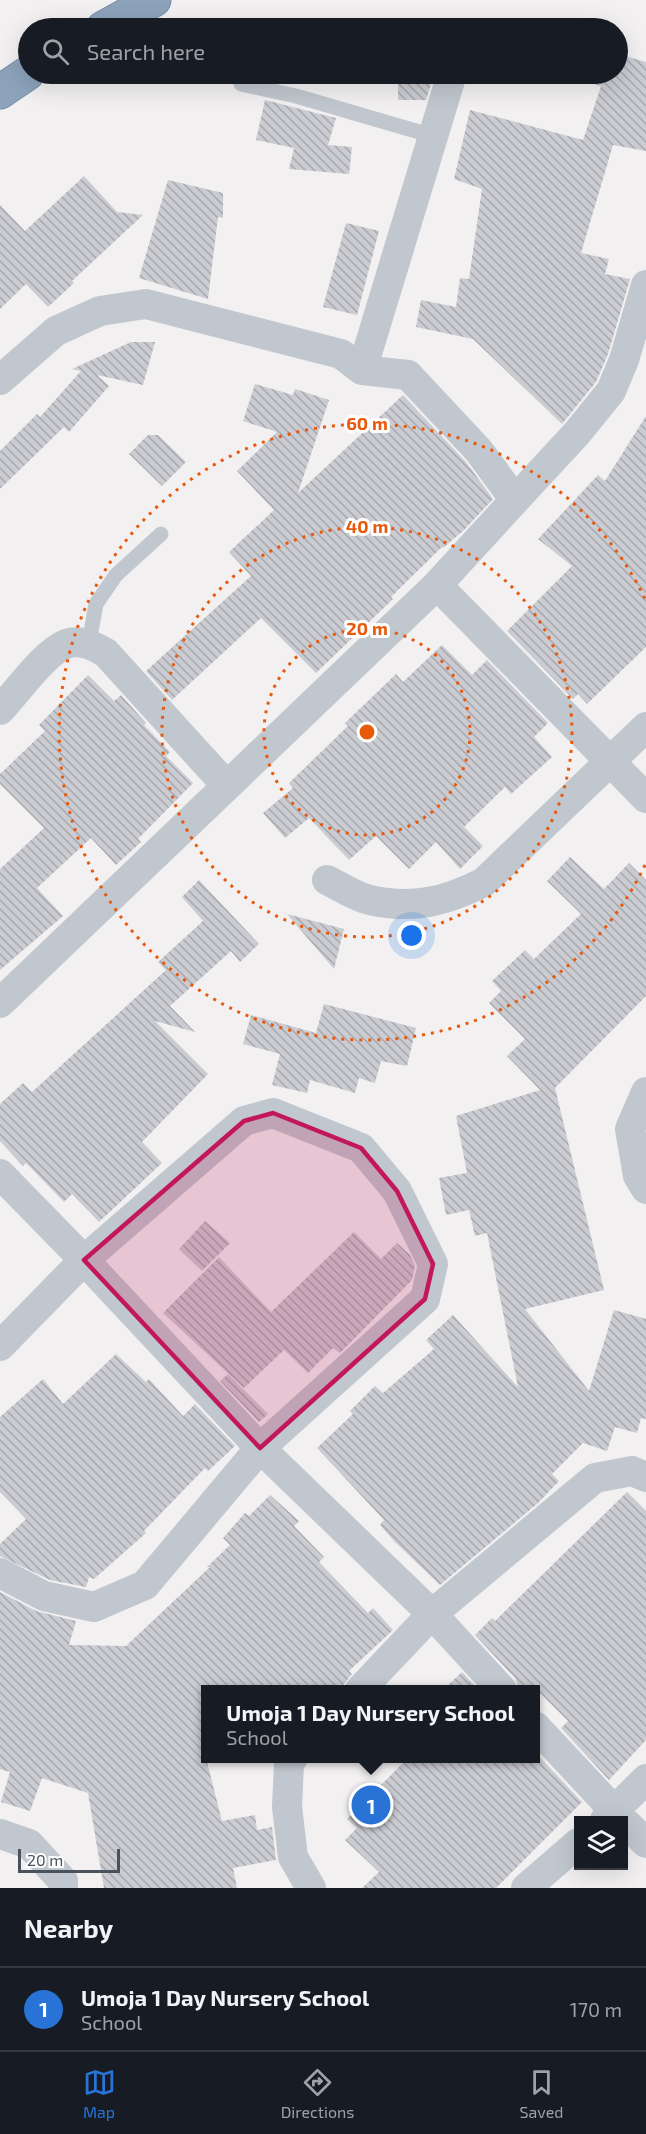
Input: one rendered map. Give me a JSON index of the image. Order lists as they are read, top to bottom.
{
  "scale_bar": "20 m",
  "page": {
    "search": "Search here",
    "popup": ["Umoja 1 Day Nursery School", "School"],
    "pins": "1",
    "scale": "20 m",
    "heading": "Nearby",
    "list": [
      {
        "mark": "1",
        "name": "Umoja 1 Day Nursery School",
        "note": "School",
        "value": "170 m"
      }
    ],
    "nav": ["Map", "Directions", "Saved"]
  },
  "rings": ["60 m", "40 m", "20 m"]
}
